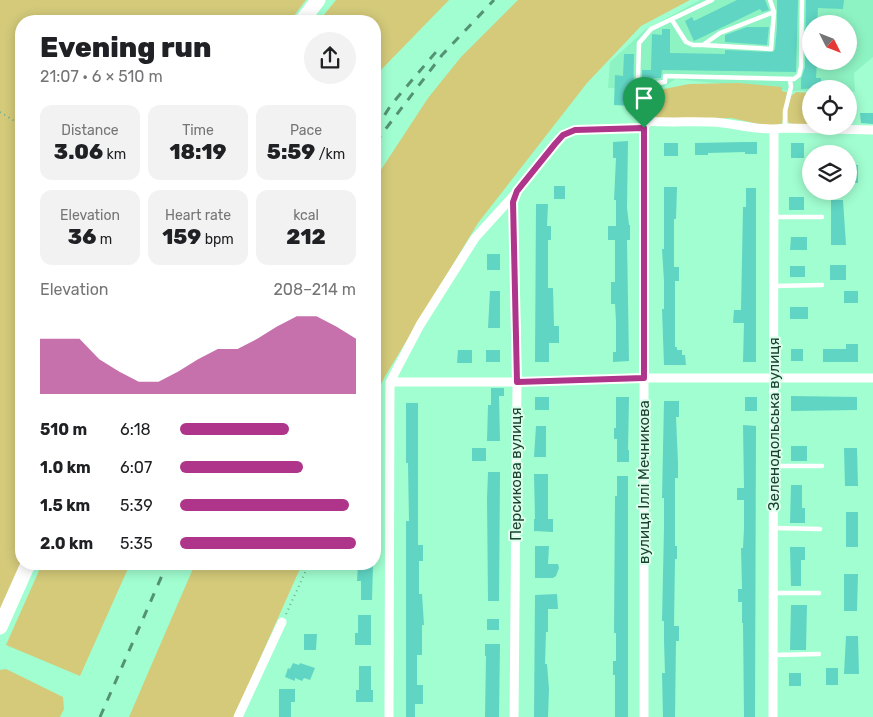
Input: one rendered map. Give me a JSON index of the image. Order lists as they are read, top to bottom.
{
  "streets": {
    "street": ["Зеленодольська вулиця", "Персикова вулиця", "вулиця Іллі Мечникова"]
  },
  "north": "bottom right",
  "page": {
    "heading": ["Evening run", "21:07 · 6 × 510 m"],
    "stats": [
      ["Distance", "3.06 km"],
      ["Time", "18:19"],
      ["Pace", "5:59 /km"],
      ["Elevation", "36 m"],
      ["Heart rate", "159 bpm"],
      ["kcal", "212"]
    ],
    "chart": ["Elevation", "208–214 m"],
    "list": [
      {
        "name": "510 m",
        "note": "6:18"
      },
      {
        "name": "1.0 km",
        "note": "6:07"
      },
      {
        "name": "1.5 km",
        "note": "5:39"
      },
      {
        "name": "2.0 km",
        "note": "5:35"
      }
    ]
  }
}
